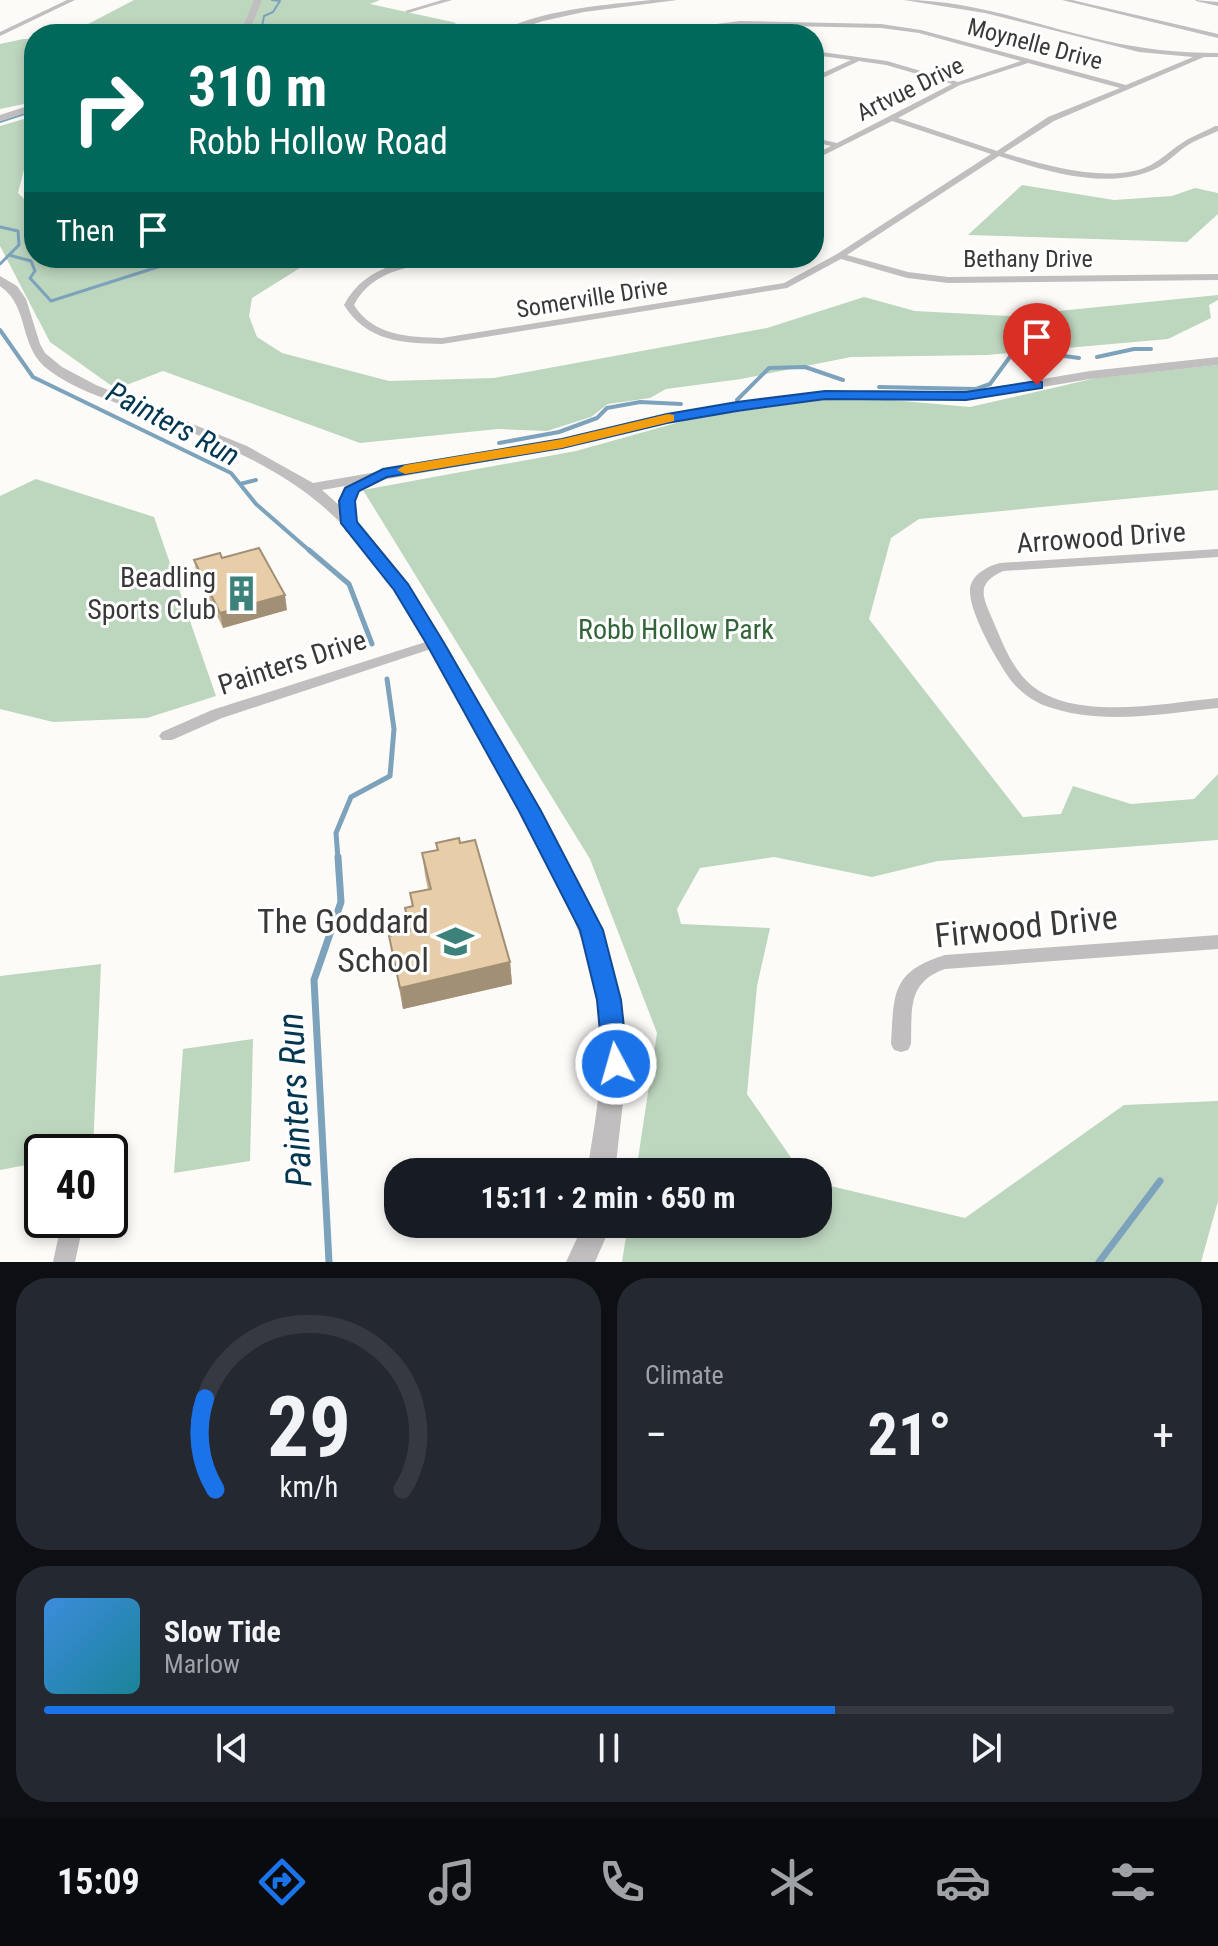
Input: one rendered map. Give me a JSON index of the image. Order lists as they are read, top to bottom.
{
  "streets": {
    "street": [
      "Moynelle Drive",
      "Artvue Drive",
      "Bethany Drive",
      "Somerville Drive",
      "Arrowood Drive",
      "Painters Drive",
      "Firwood Drive"
    ]
  },
  "crossings": [
    ["Moynelle Drive", "Artvue Drive"],
    ["Moynelle Drive", "Somerville Drive"],
    ["Bethany Drive", "Somerville Drive"]
  ],
  "water": ["Painters Run"],
  "parks": ["Robb Hollow Park"],
  "places": {
    "building": ["Beadling Sports Club"],
    "school or university": ["The Goddard School"]
  },
  "page": {
    "turn": ["310 m", "Robb Hollow Road"],
    "then": "Then",
    "limit": "40",
    "trip": "15:11 · 2 min · 650 m",
    "tile": "Climate",
    "heat": ["−", "21°", "+"],
    "song": ["Slow Tide", "Marlow"],
    "tabs": "15:09",
    "gauge": ["29", "km/h"]
  }
}
